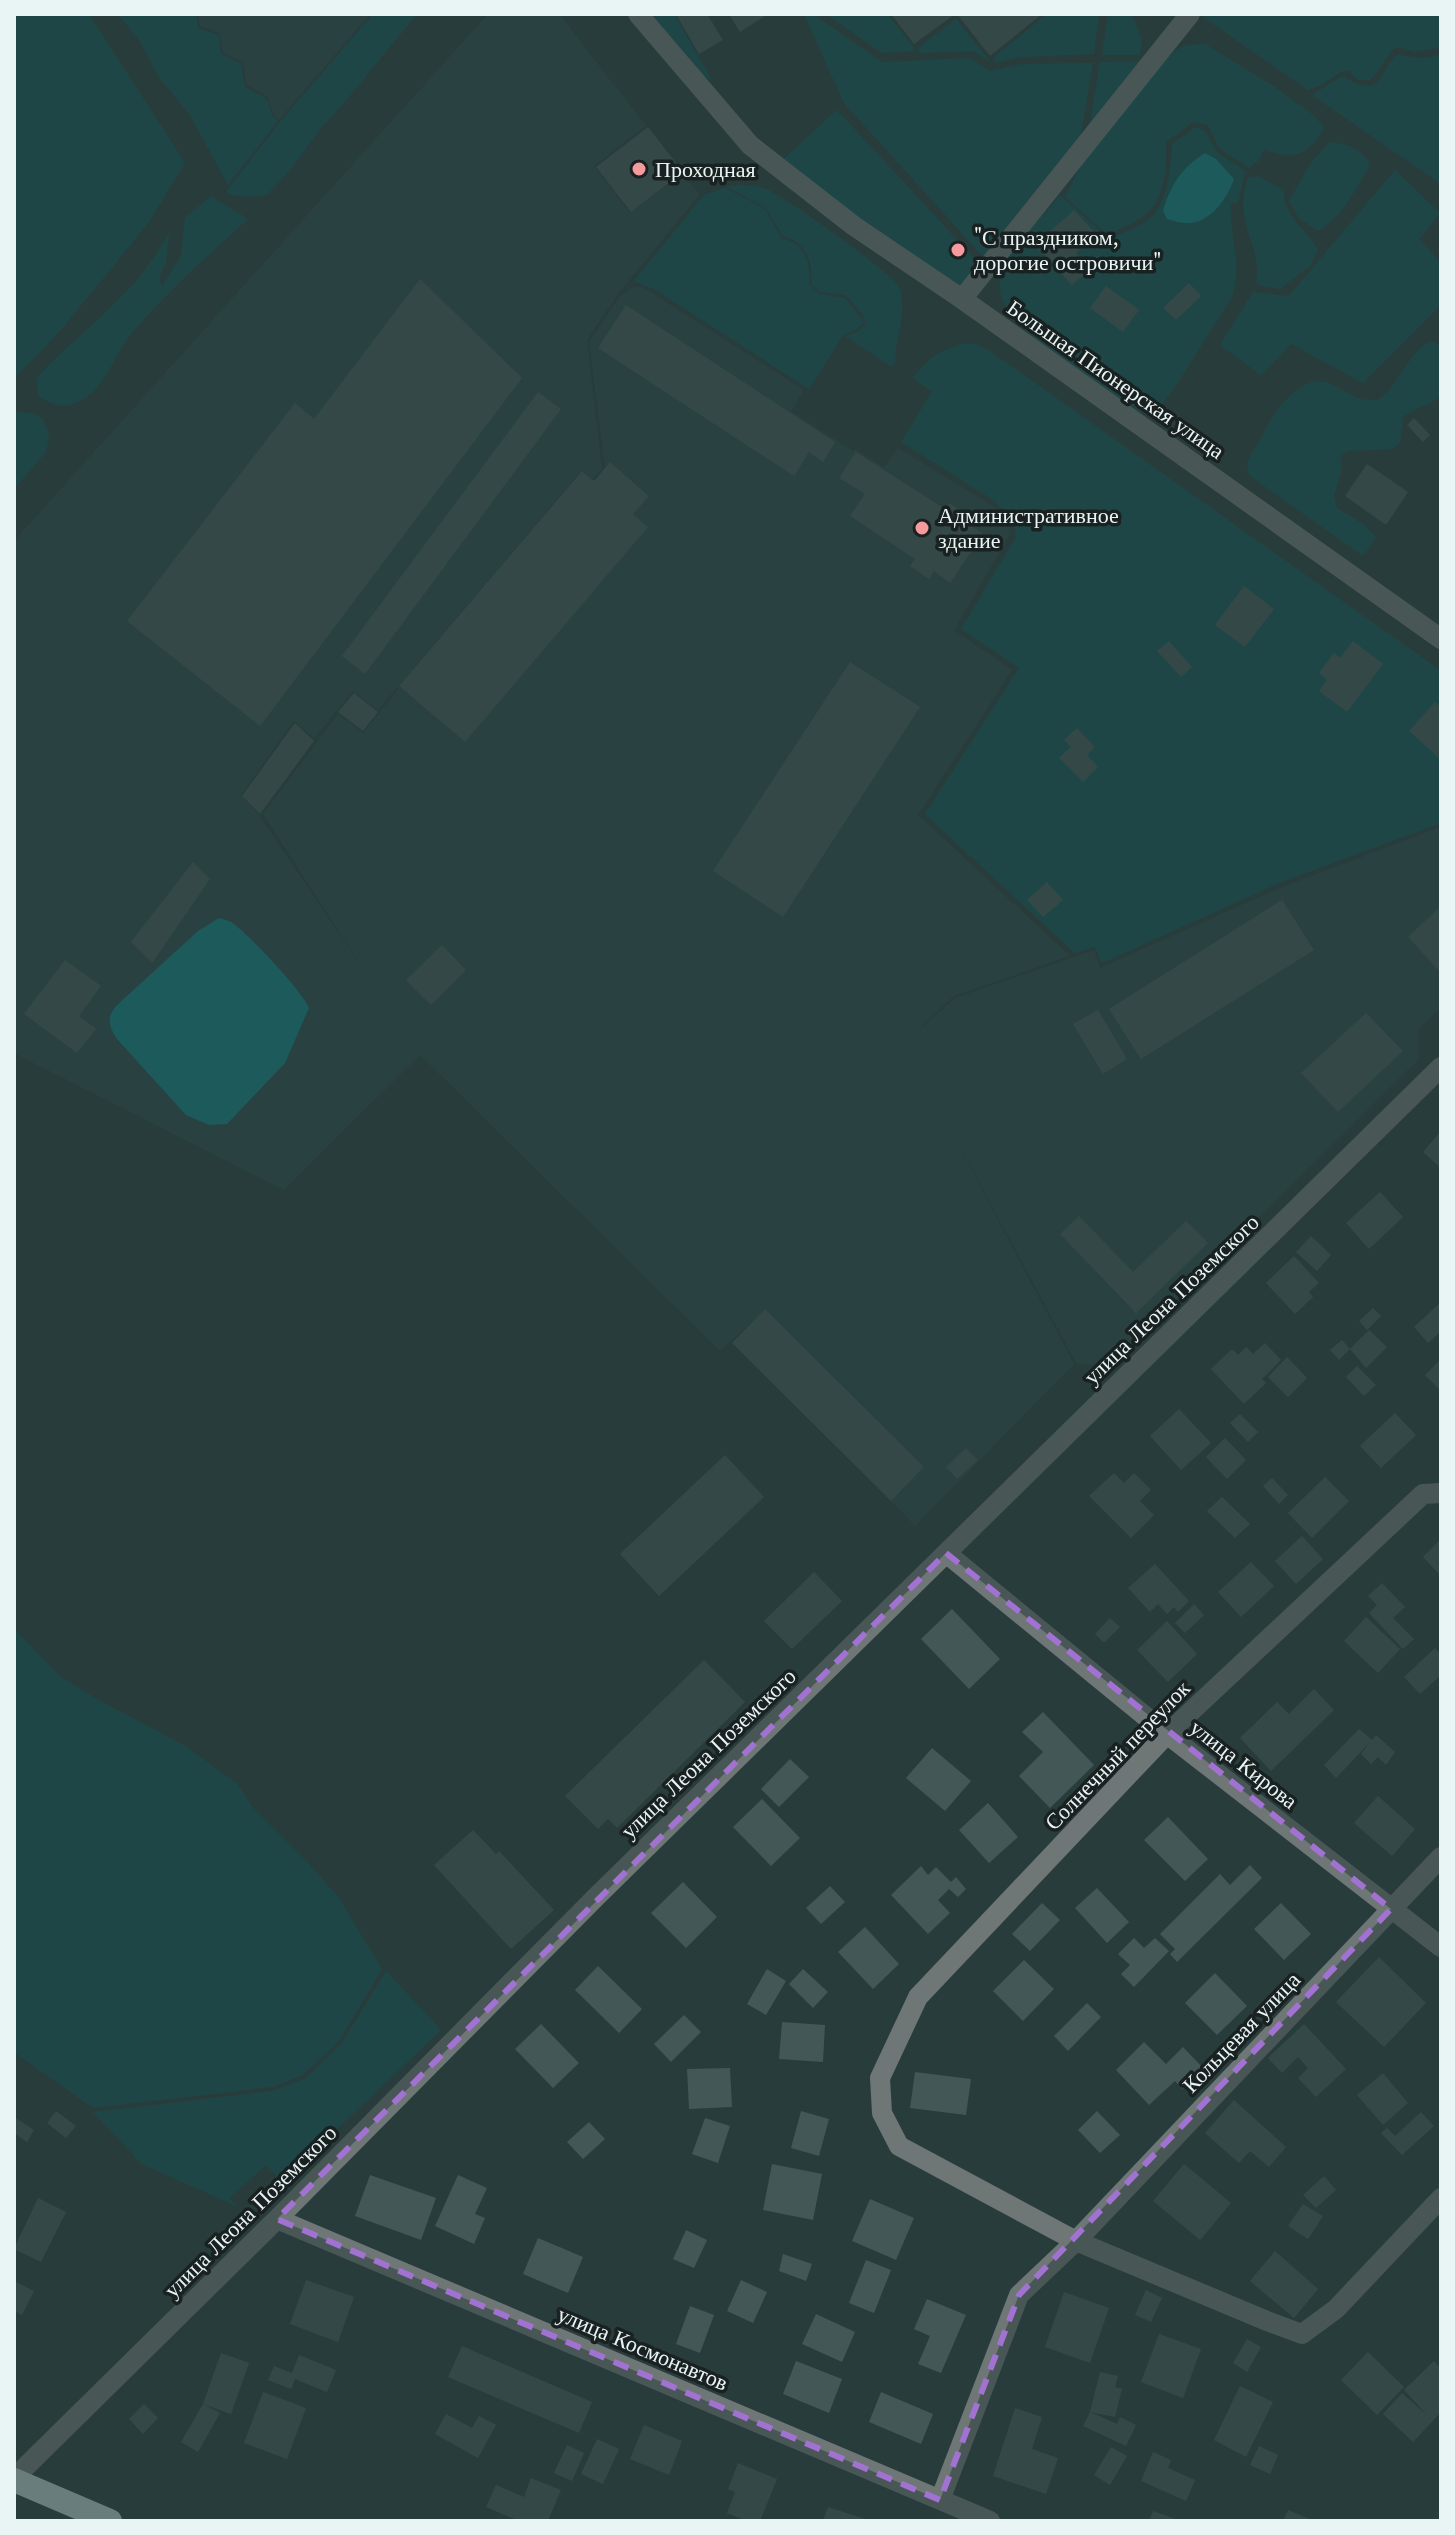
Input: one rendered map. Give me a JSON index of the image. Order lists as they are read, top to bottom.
{
  "streets": {
    "street": [
      "Большая Пионерская улица",
      "улица Леона Поземского",
      "Солнечный переулок",
      "улица Кирова",
      "Кольцевая улица",
      "улица Космонавтов"
    ]
  },
  "crossings": [
    ["улица Леона Поземского", "улица Кирова"],
    ["улица Леона Поземского", "улица Космонавтов"],
    ["Солнечный переулок", "улица Кирова"],
    ["Солнечный переулок", "Кольцевая улица"],
    ["улица Кирова", "Кольцевая улица"],
    ["Кольцевая улица", "улица Космонавтов"]
  ],
  "places": ["Проходная", "\"С праздником, дорогие островичи\"", "Административное здание"]
}
